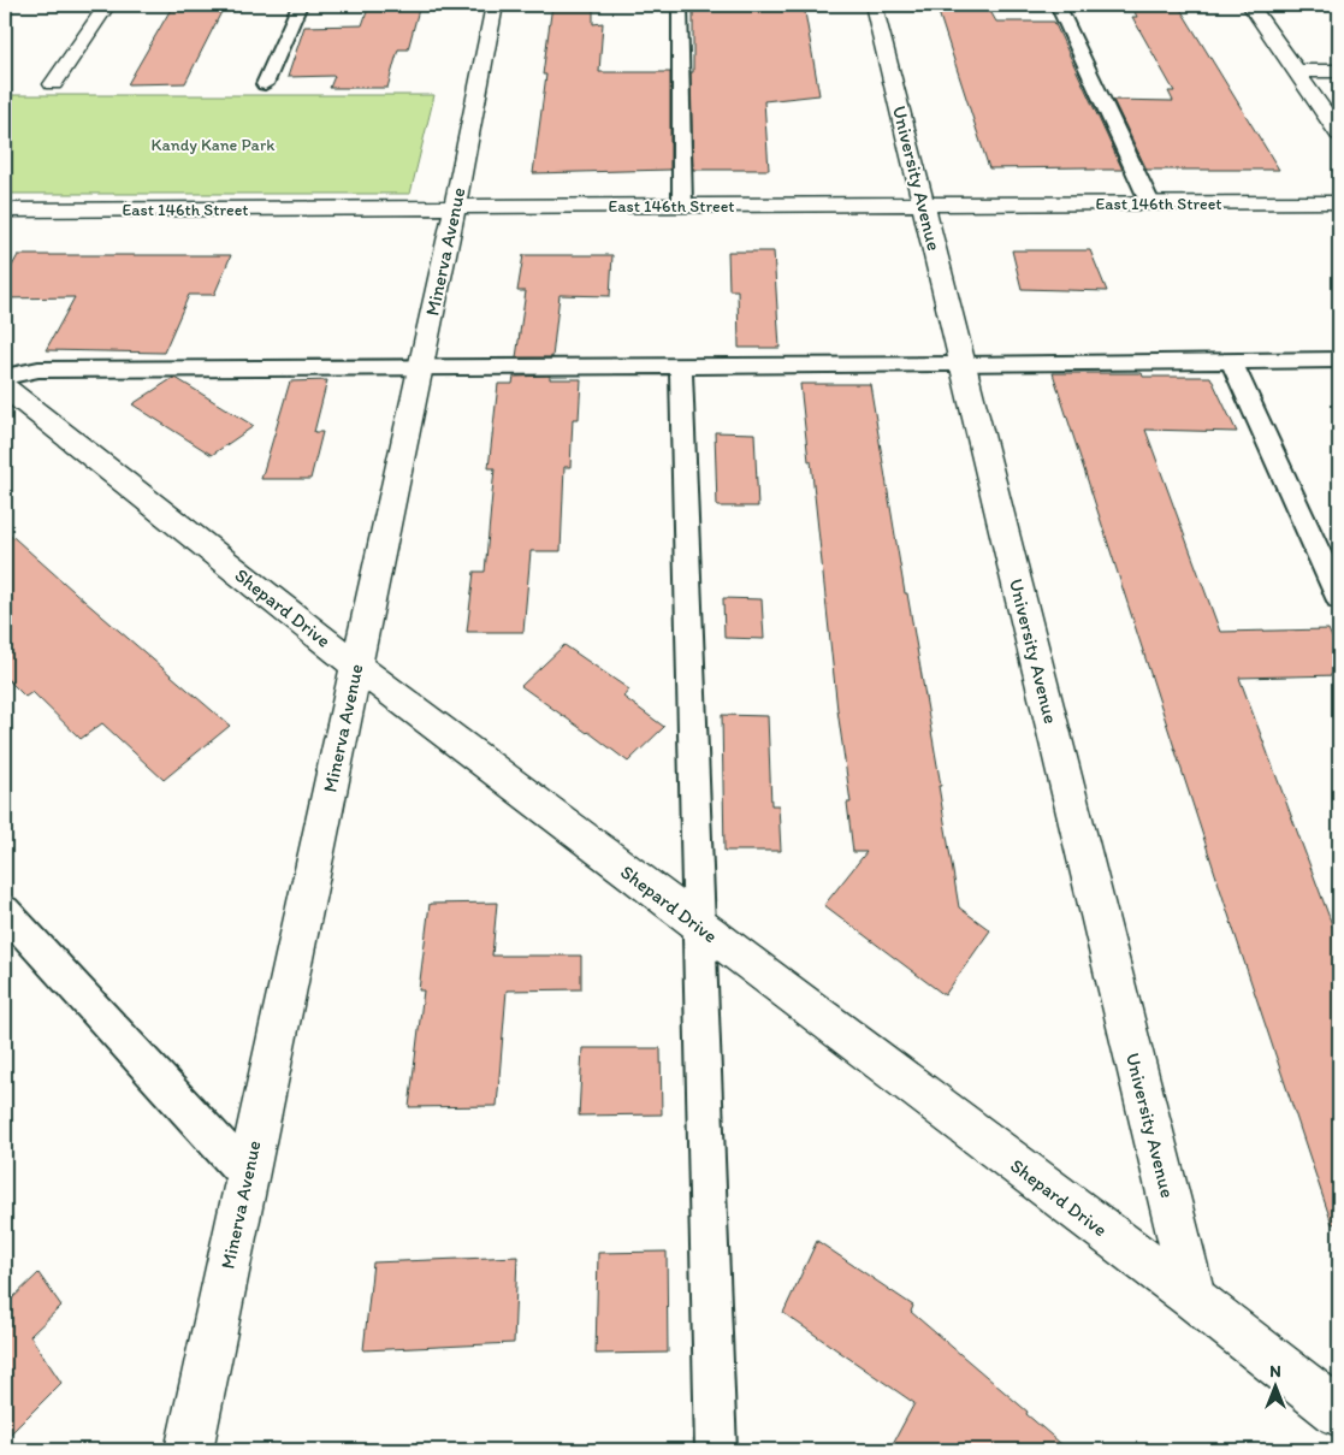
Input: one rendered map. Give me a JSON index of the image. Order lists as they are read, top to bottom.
{
  "streets": {
    "street": [
      "University Avenue",
      "East 146th Street",
      "Minerva Avenue",
      "Shepard Drive"
    ]
  },
  "crossings": [
    ["University Avenue", "East 146th Street"],
    ["University Avenue", "Shepard Drive"],
    ["East 146th Street", "Minerva Avenue"],
    ["Minerva Avenue", "Shepard Drive"]
  ],
  "parks": ["Kandy Kane Park"],
  "north": "top"
}
